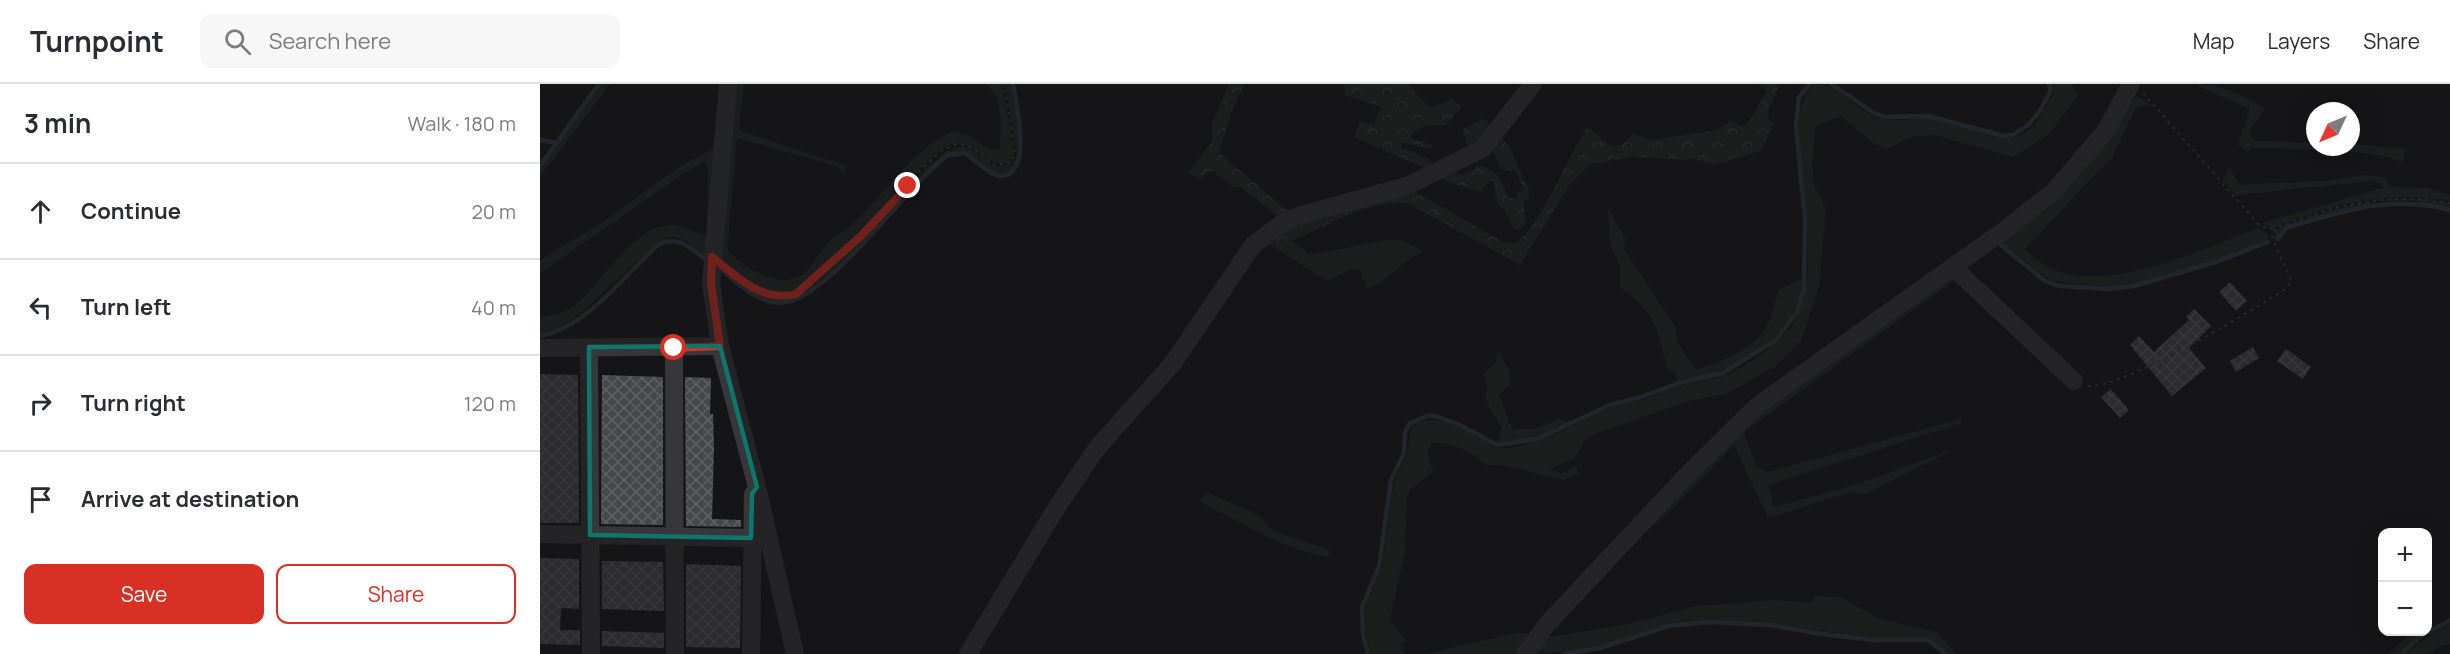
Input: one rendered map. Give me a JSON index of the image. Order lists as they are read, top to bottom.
{
  "north": "bottom left",
  "page": {
    "header": "Turnpoint",
    "search": "Search here",
    "nav": ["Map", "Layers", "Share"],
    "heading": ["3 min", "Walk · 180 m"],
    "list": [
      ["Continue", "20 m"],
      ["Turn left", "40 m"],
      ["Turn right", "120 m"],
      "Arrive at destination"
    ],
    "map_buttons": ["+", "−"],
    "buttons": ["Save", "Share"]
  }
}
